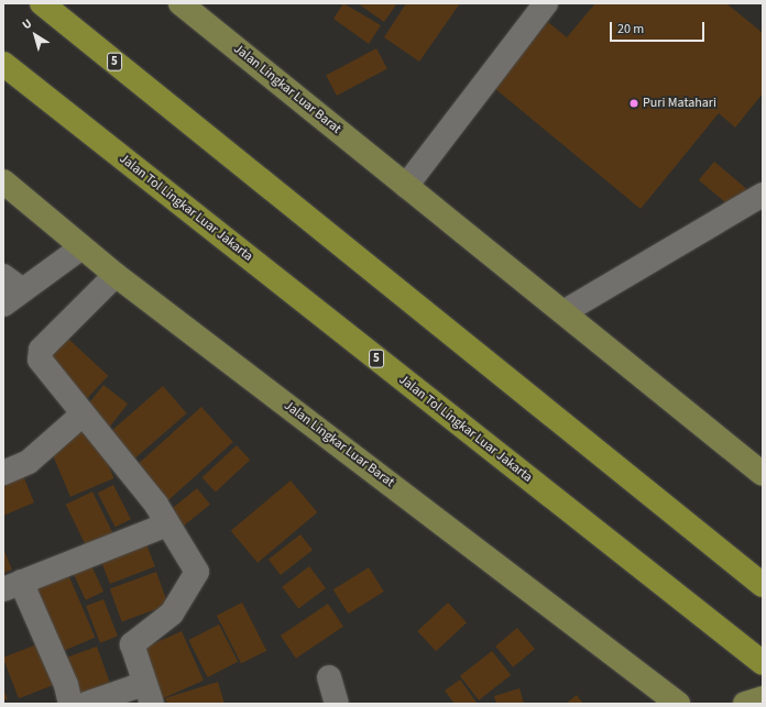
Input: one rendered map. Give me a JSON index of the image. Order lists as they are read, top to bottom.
{
  "streets": {
    "highway": ["5", "Jalan Tol Lingkar Luar Jakarta"],
    "main road": ["Jalan Lingkar Luar Barat"]
  },
  "places": ["Puri Matahari"],
  "scale_bar": "20 m",
  "north": "top left"
}
